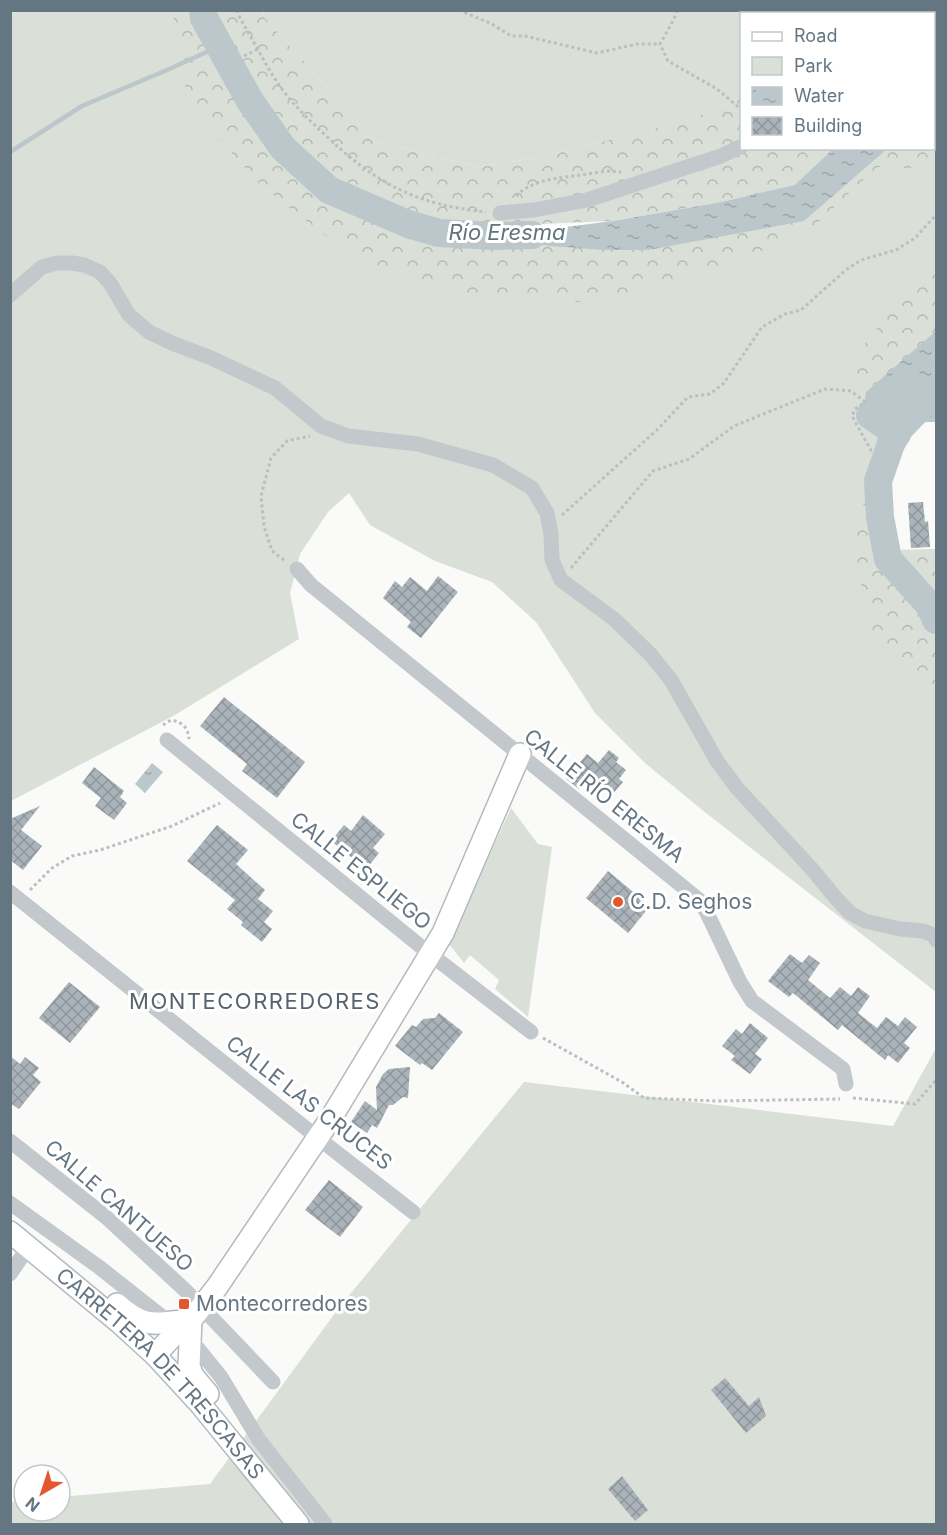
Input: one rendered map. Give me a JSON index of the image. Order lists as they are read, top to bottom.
{
  "streets": {
    "street": [
      "CALLE RÍO ERESMA",
      "CALLE ESPLIEGO",
      "CALLE LAS CRUCES",
      "CALLE CANTUESO",
      "CARRETERA DE TRESCASAS"
    ]
  },
  "districts": ["MONTECORREDORES"],
  "water": ["Río Eresma"],
  "places": {
    "other": ["C.D. Seghos"],
    "transit": ["Montecorredores"]
  },
  "legend": [
    "Road",
    "Park",
    "Water",
    "Building"
  ],
  "north": "bottom left"
}
